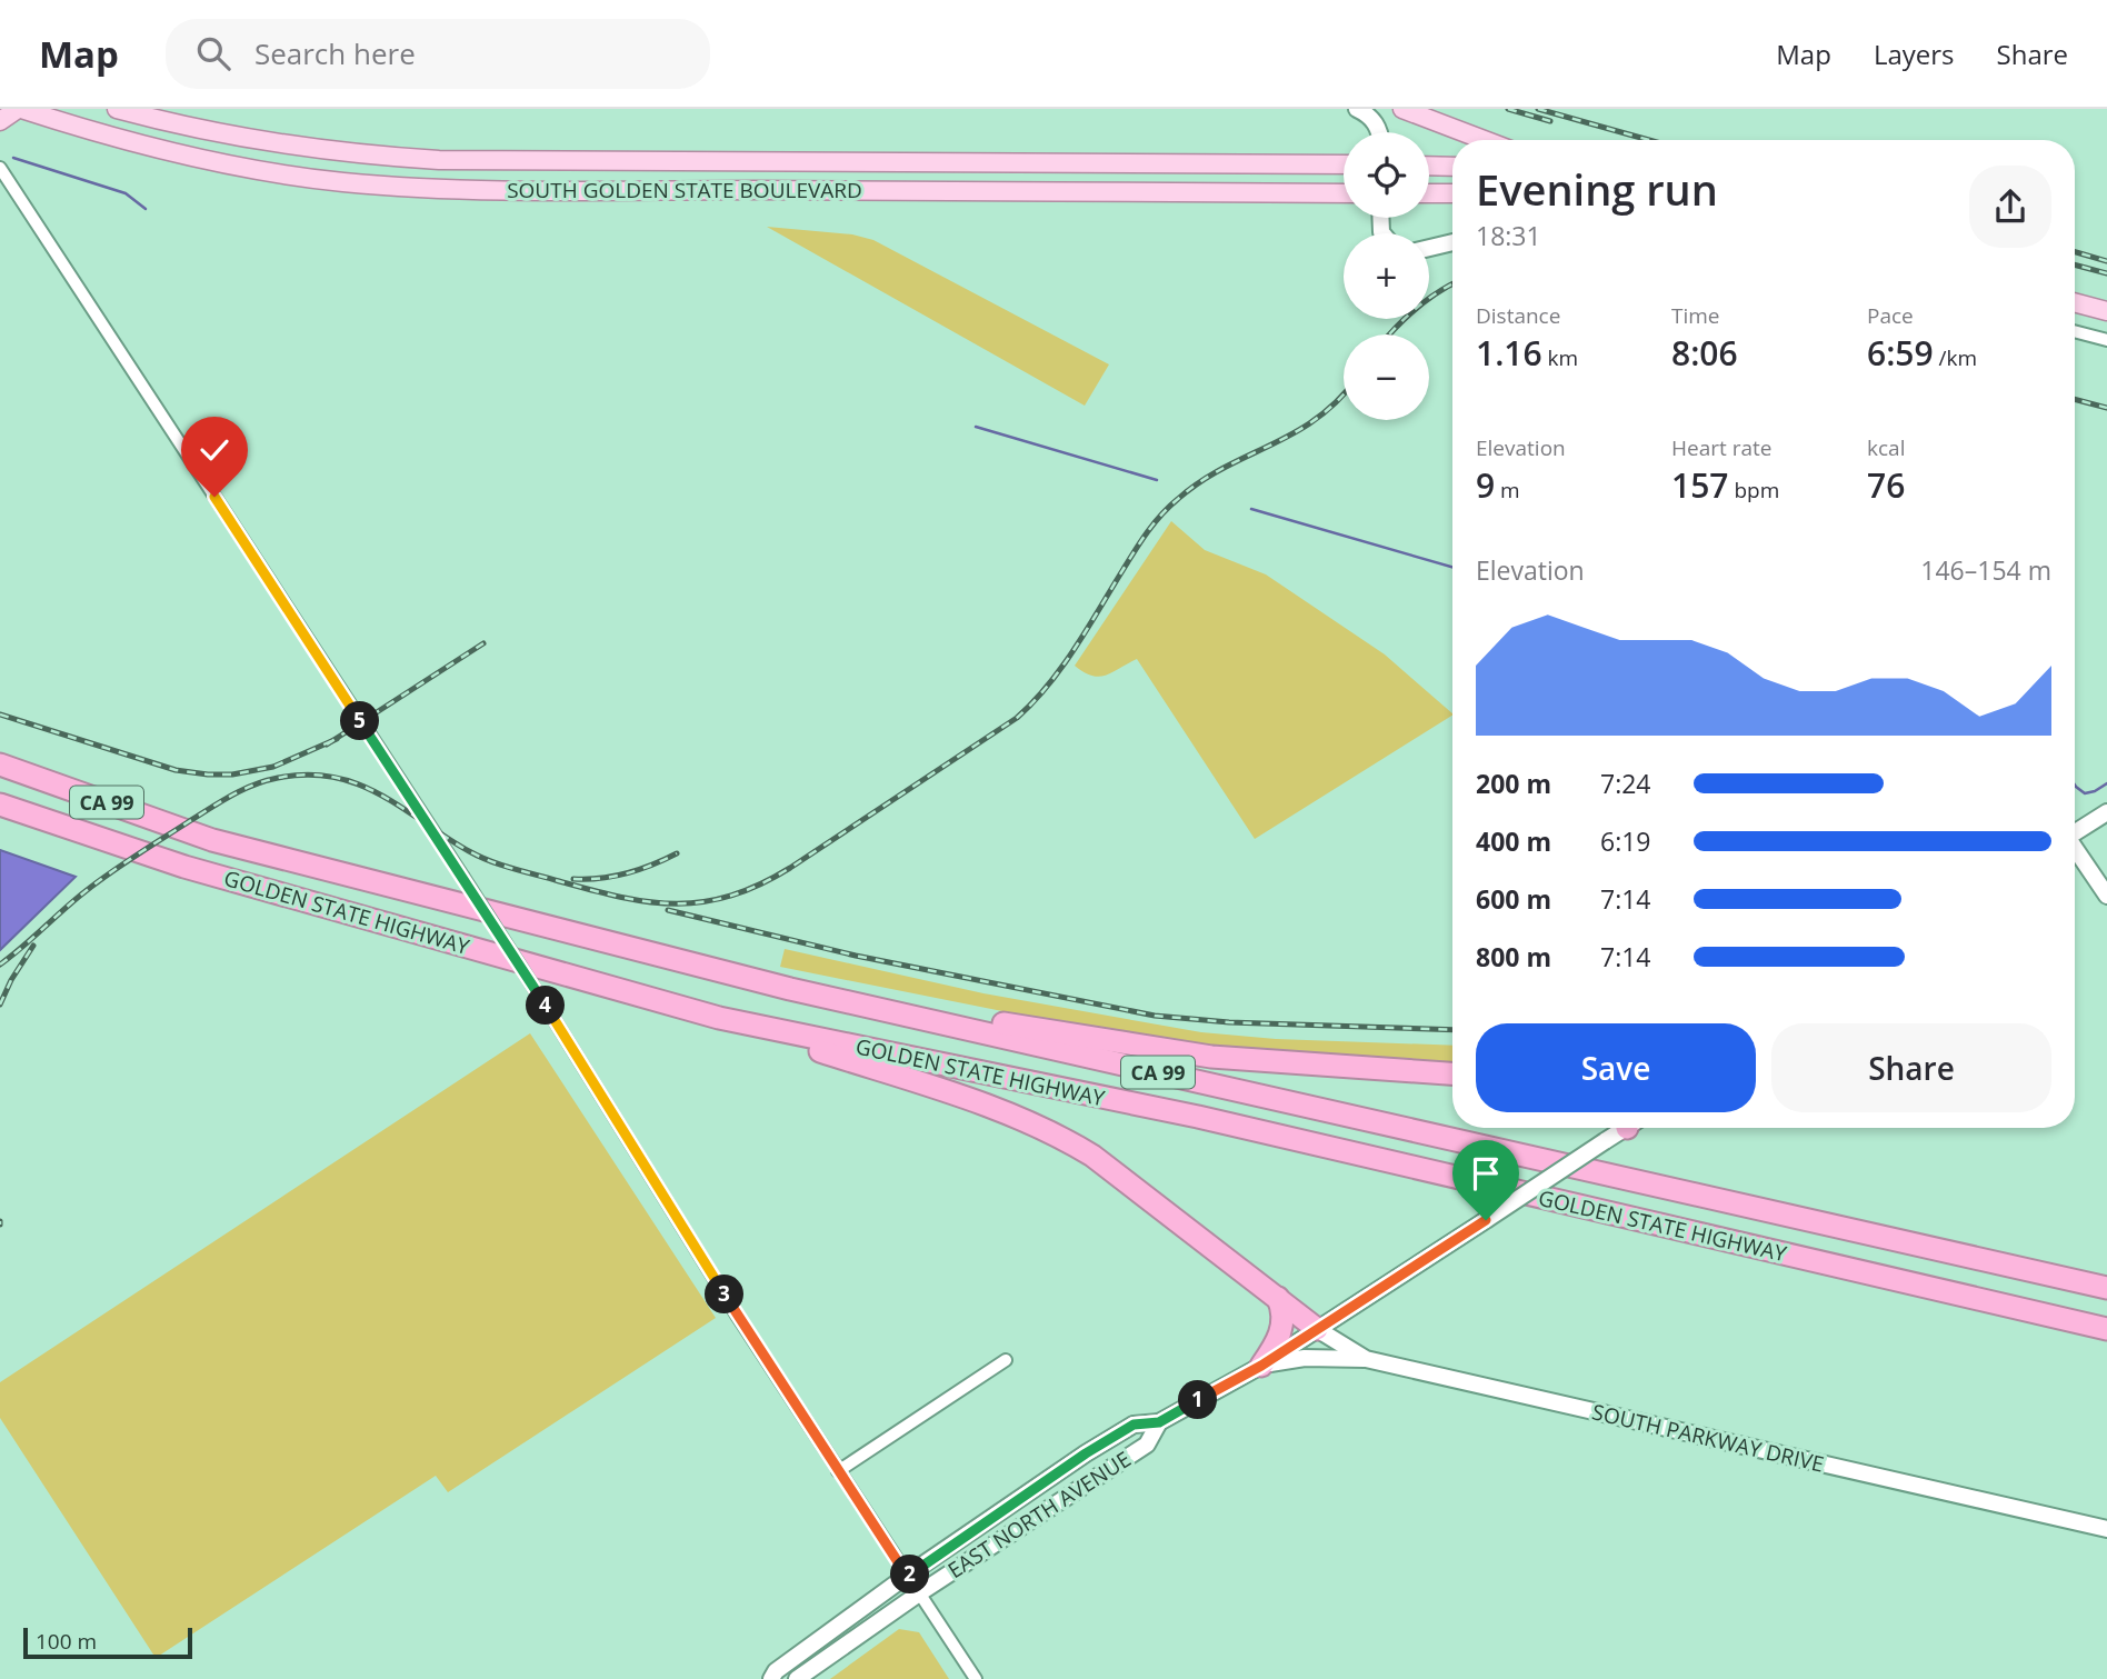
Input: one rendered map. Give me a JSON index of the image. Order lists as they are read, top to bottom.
{
  "streets": {
    "highway": ["CA 99", "GOLDEN STATE HIGHWAY"],
    "main road": ["SOUTH GOLDEN STATE BOULEVARD"],
    "street": ["SOUTH PARKWAY DRIVE", "EAST NORTH AVENUE"]
  },
  "crossings": [
    ["SOUTH PARKWAY DRIVE", "EAST NORTH AVENUE"]
  ],
  "scale_bar": "100 m",
  "page": {
    "header": "Map",
    "search": "Search here",
    "nav": ["Map", "Layers", "Share"],
    "map_buttons": ["+", "−"],
    "heading": ["Evening run", "18:31"],
    "stats": [
      ["Distance", "1.16 km"],
      ["Time", "8:06"],
      ["Pace", "6:59 /km"],
      ["Elevation", "9 m"],
      ["Heart rate", "157 bpm"],
      ["kcal", "76"]
    ],
    "chart": ["Elevation", "146–154 m"],
    "pins": [
      "5",
      "4",
      "3",
      "1",
      "2"
    ],
    "list": [
      {
        "name": "200 m",
        "note": "7:24"
      },
      {
        "name": "400 m",
        "note": "6:19"
      },
      {
        "name": "600 m",
        "note": "7:14"
      },
      {
        "name": "800 m",
        "note": "7:14"
      }
    ],
    "buttons": ["Save", "Share"],
    "scale": "100 m"
  }
}
